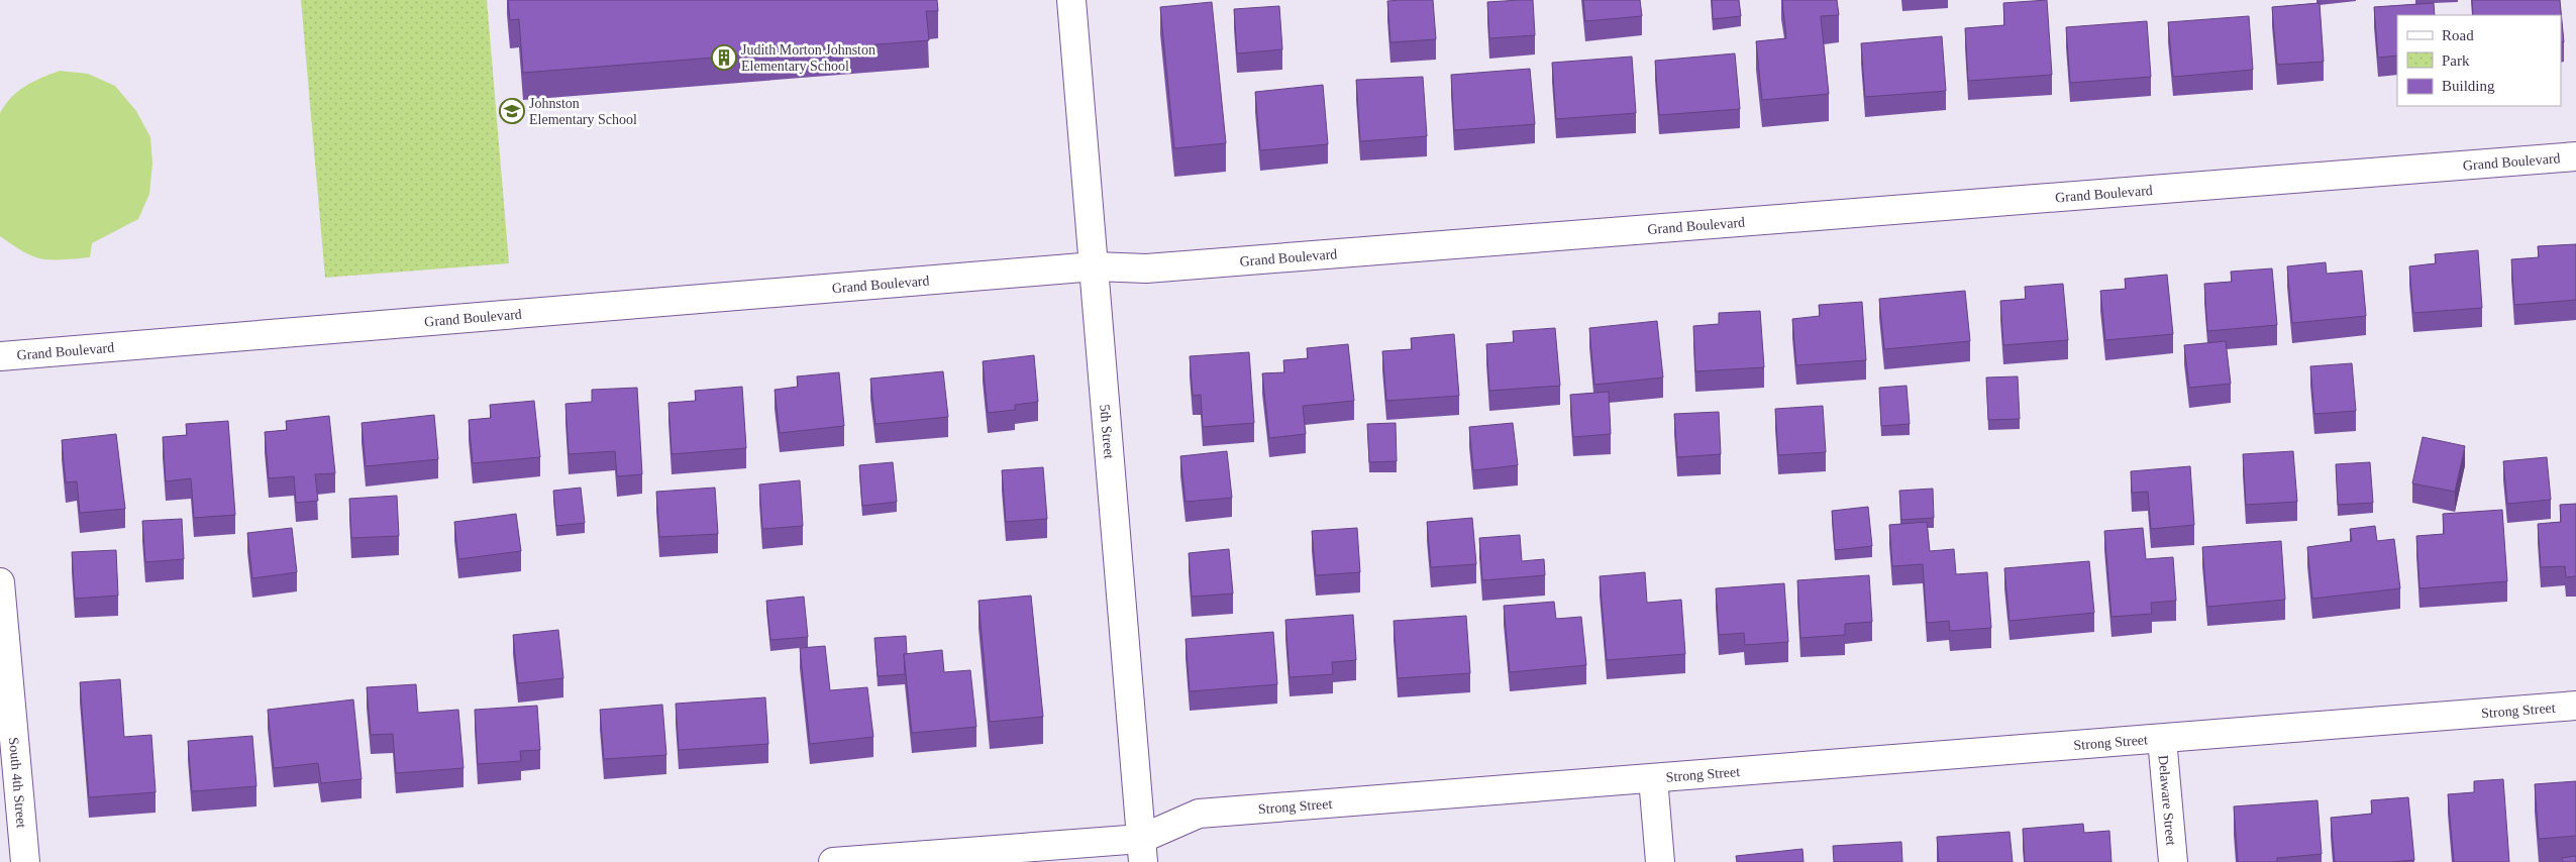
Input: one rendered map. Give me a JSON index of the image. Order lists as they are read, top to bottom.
{
  "streets": {
    "street": [
      "Grand Boulevard",
      "5th Street",
      "Strong Street",
      "South 4th Street",
      "Delaware Street"
    ]
  },
  "crossings": [
    ["Grand Boulevard", "5th Street"],
    ["5th Street", "Strong Street"],
    ["Strong Street", "Delaware Street"]
  ],
  "places": {
    "building": ["Judith Morton Johnston Elementary School"],
    "school or university": ["Johnston Elementary School"]
  },
  "legend": ["Road", "Park", "Building"]
}
